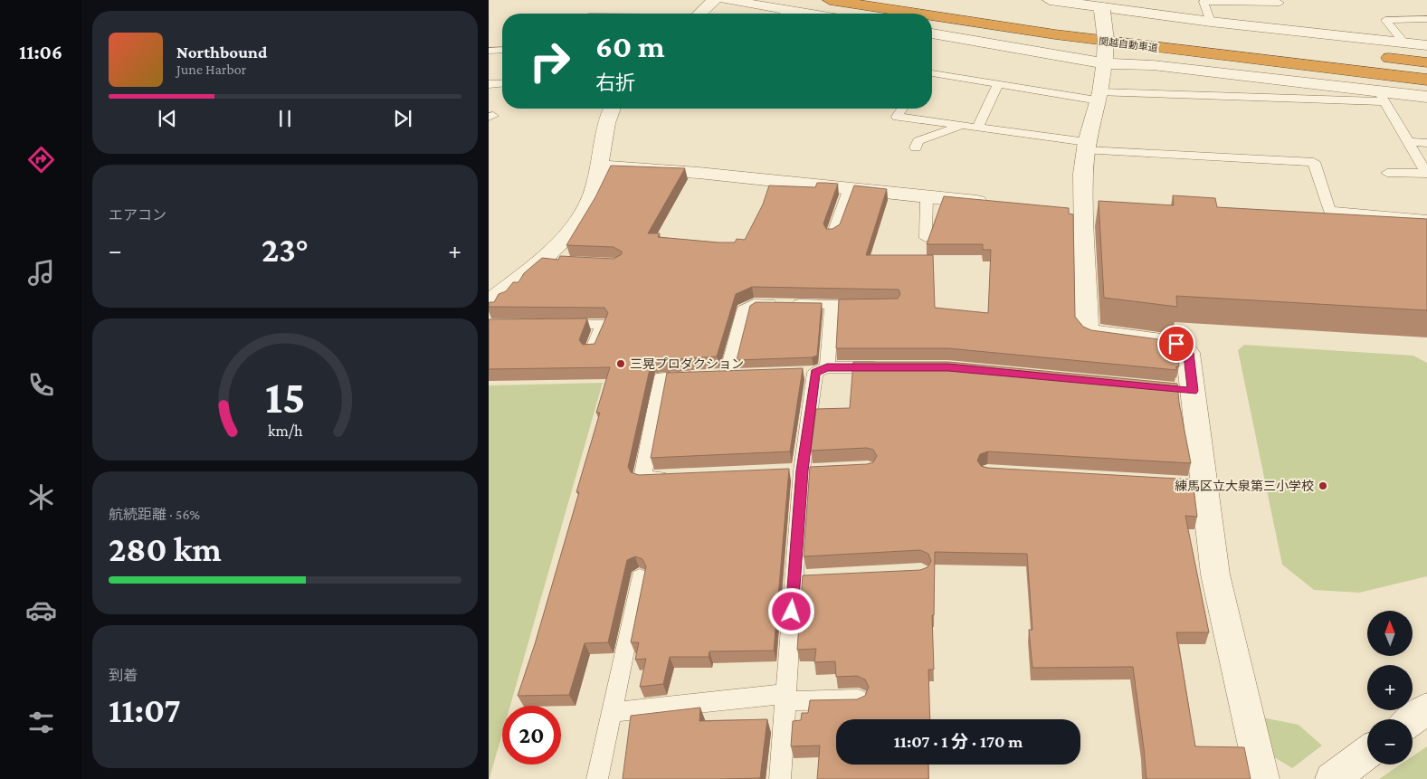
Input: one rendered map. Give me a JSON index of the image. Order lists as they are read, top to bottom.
{
  "streets": {
    "highway": ["関越自動車道"]
  },
  "places": ["三晃プロダクション", "練馬区立大泉第三小学校"],
  "north": "top",
  "page": {
    "tabs": "11:06",
    "turn": ["60 m", "右折"],
    "song": ["Northbound", "June Harbor"],
    "tile": [
      "エアコン",
      ["航続距離 · 56%", "280 km"],
      ["到着", "11:07"]
    ],
    "heat": ["−", "23°", "+"],
    "map_buttons": ["+", "−"],
    "limit": "20",
    "trip": "11:07 · 1 分 · 170 m",
    "gauge": ["15", "km/h"]
  }
}
